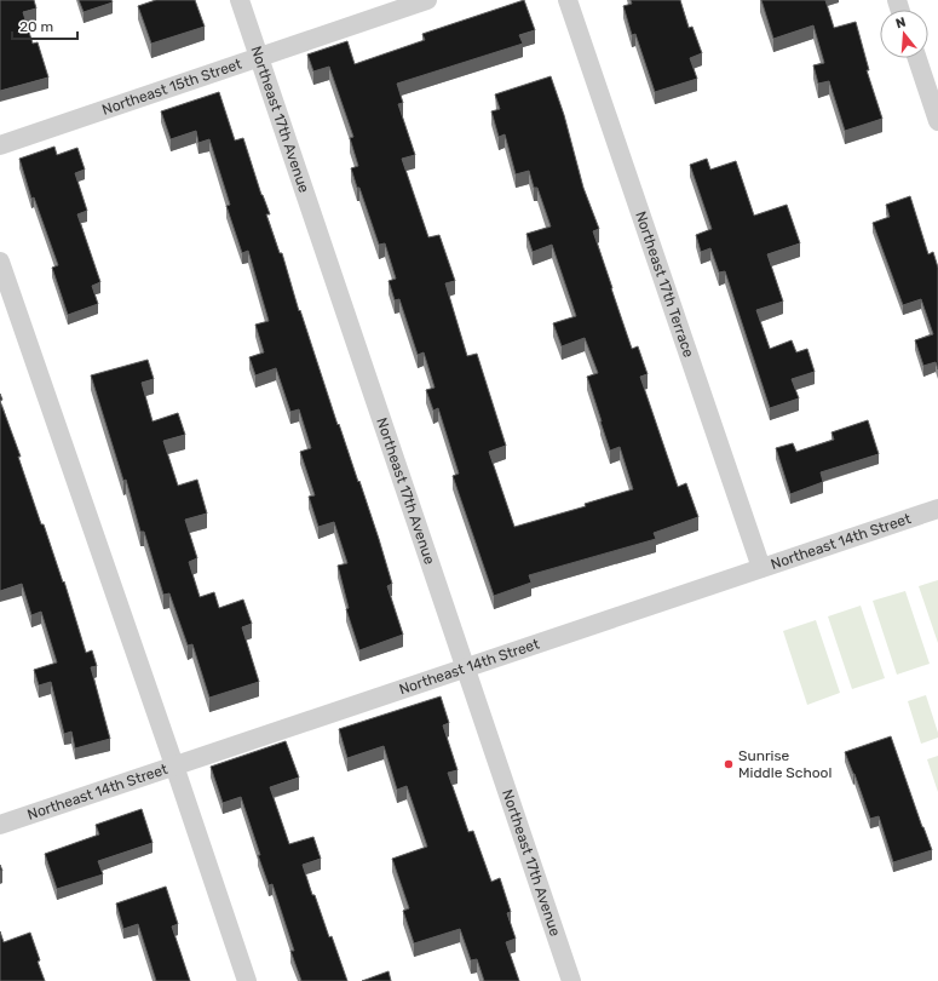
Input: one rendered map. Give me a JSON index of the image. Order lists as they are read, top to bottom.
{
  "streets": {
    "street": [
      "Northeast 15th Street",
      "Northeast 17th Avenue",
      "Northeast 17th Terrace",
      "Northeast 14th Street"
    ]
  },
  "crossings": [
    ["Northeast 15th Street", "Northeast 17th Avenue"],
    ["Northeast 17th Avenue", "Northeast 14th Street"],
    ["Northeast 17th Terrace", "Northeast 14th Street"]
  ],
  "places": ["Sunrise Middle School"],
  "scale_bar": "20 m",
  "north": "top"
}
